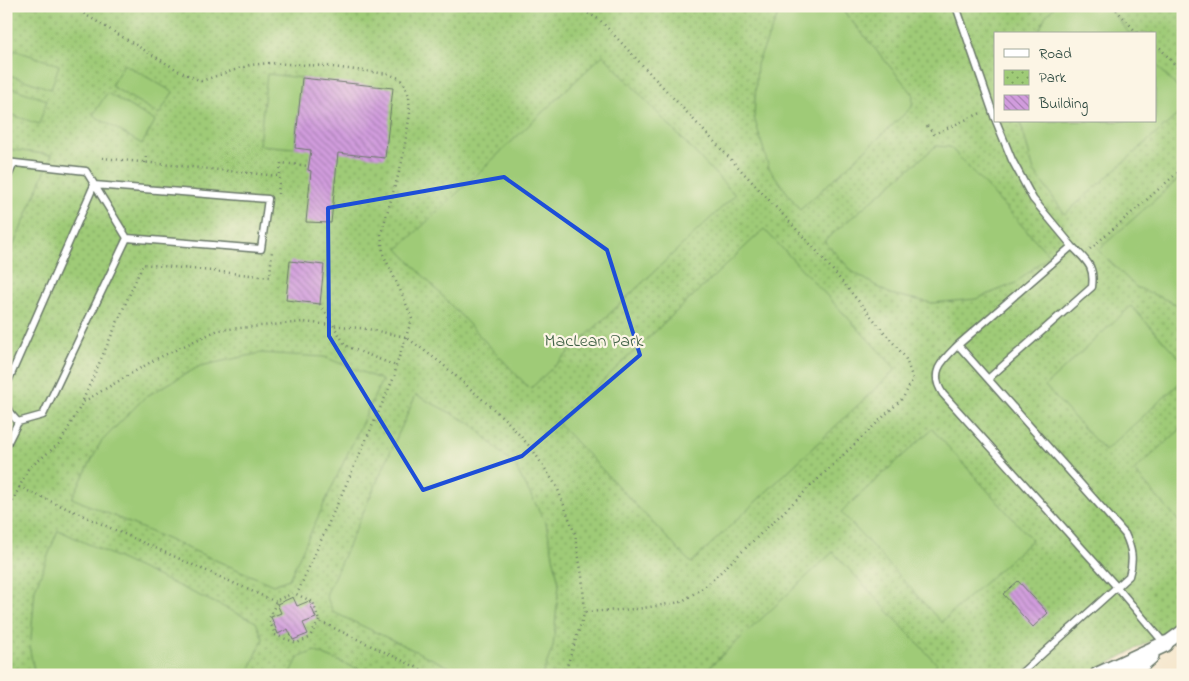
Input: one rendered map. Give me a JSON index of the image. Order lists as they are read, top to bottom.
{
  "parks": ["MacLean Park"],
  "legend": ["Road", "Park", "Building"]
}
